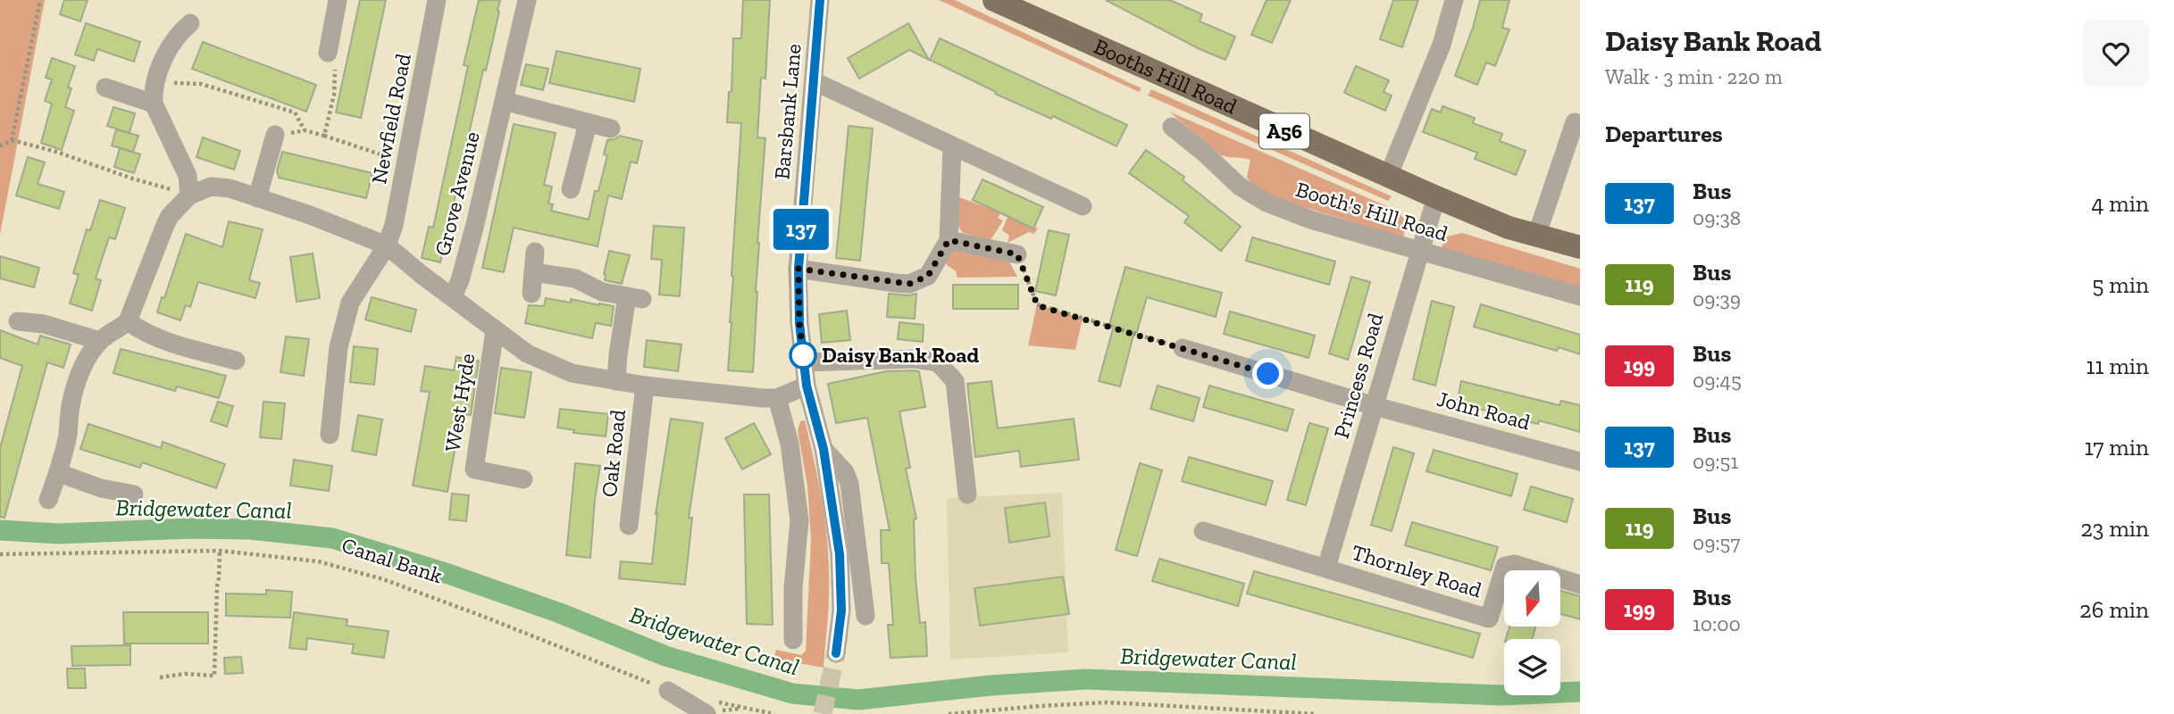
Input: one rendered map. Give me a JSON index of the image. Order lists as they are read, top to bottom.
{
  "streets": {
    "main road": ["Booths Hill Road", "A56"],
    "street": [
      "Barsbank Lane",
      "Newfield Road",
      "Grove Avenue",
      "Booth's Hill Road",
      "Princess Road",
      "West Hyde",
      "John Road",
      "Oak Road",
      "Thornley Road"
    ],
    "path": ["Canal Bank"]
  },
  "crossings": [
    ["Booths Hill Road", "Princess Road"],
    ["Booth's Hill Road", "Princess Road"],
    ["Princess Road", "John Road"],
    ["Princess Road", "Thornley Road"]
  ],
  "water": ["Bridgewater Canal"],
  "places": ["Daisy Bank Road"],
  "lines": ["bus line 137"],
  "north": "bottom",
  "page": {
    "on_map": "137",
    "heading": [
      ["Daisy Bank Road", "Walk · 3 min · 220 m"],
      "Departures"
    ],
    "list": [
      {
        "mark": "137",
        "name": "Bus",
        "note": "09:38",
        "value": "4 min"
      },
      {
        "mark": "119",
        "name": "Bus",
        "note": "09:39",
        "value": "5 min"
      },
      {
        "mark": "199",
        "name": "Bus",
        "note": "09:45",
        "value": "11 min"
      },
      {
        "mark": "137",
        "name": "Bus",
        "note": "09:51",
        "value": "17 min"
      },
      {
        "mark": "119",
        "name": "Bus",
        "note": "09:57",
        "value": "23 min"
      },
      {
        "mark": "199",
        "name": "Bus",
        "note": "10:00",
        "value": "26 min"
      }
    ]
  }
}
